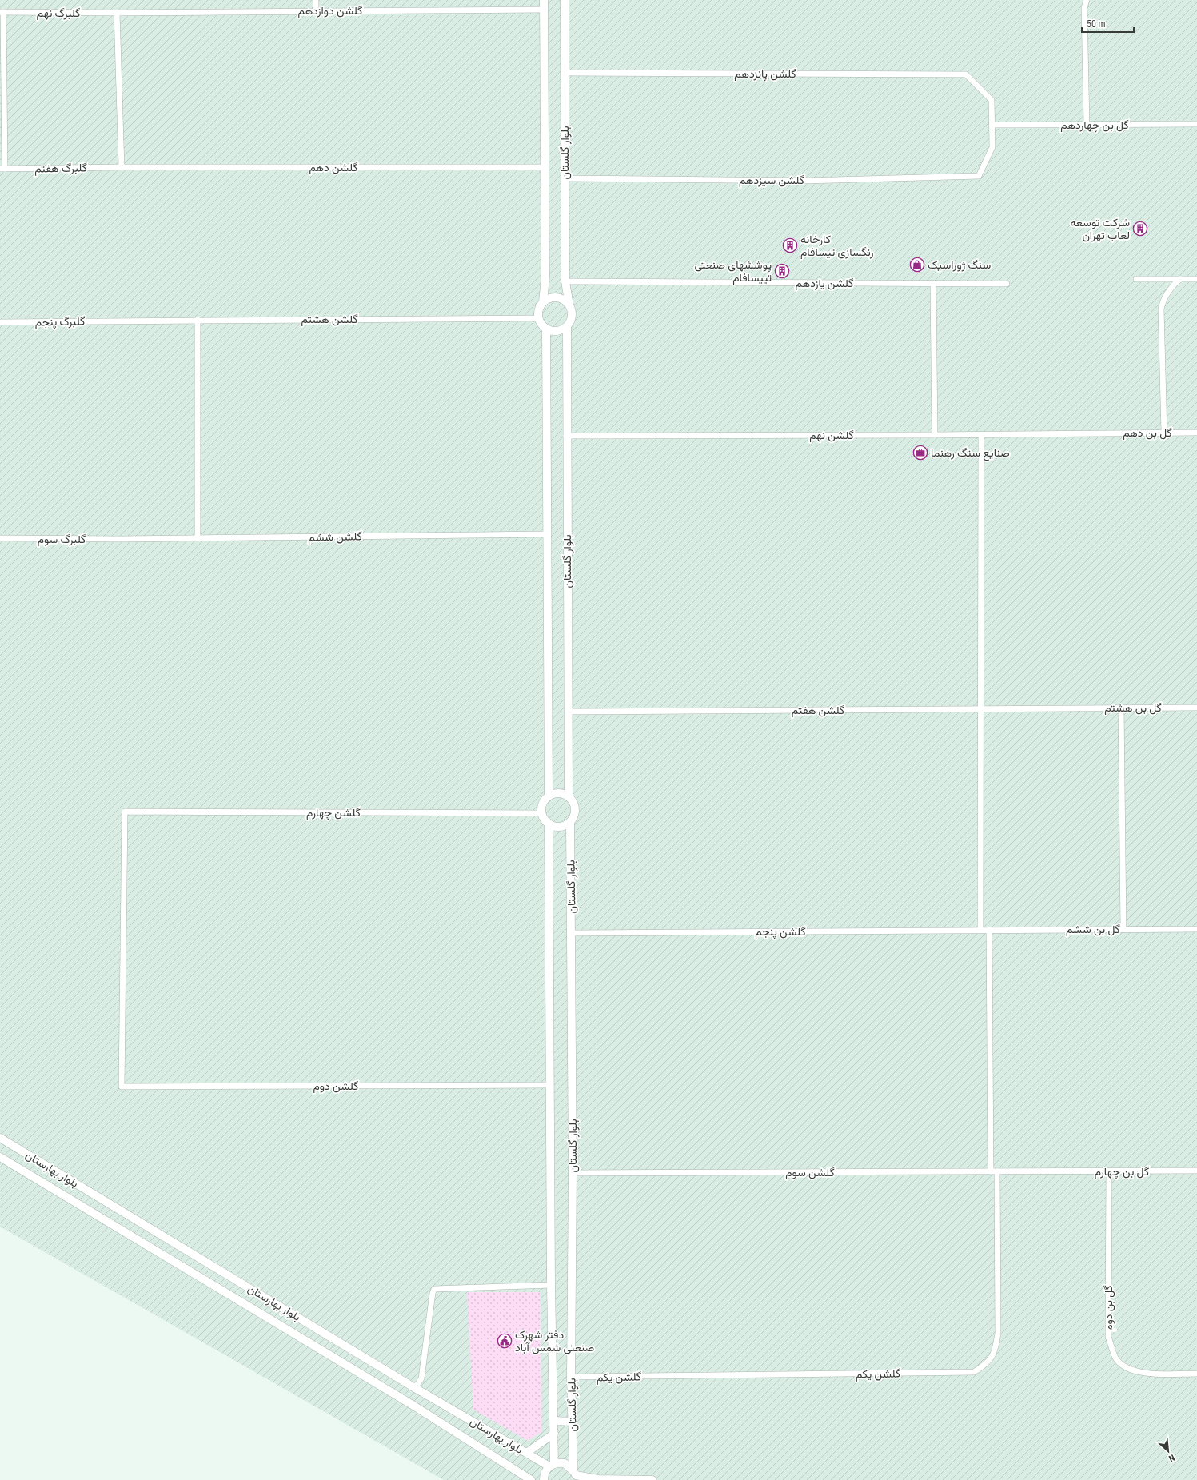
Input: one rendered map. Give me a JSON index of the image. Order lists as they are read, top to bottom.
{
  "streets": {
    "street": [
      "گلشن دوازدهم",
      "گلبرگ نهم",
      "گلشن پانزدهم",
      "گل بن چهاردهم",
      "بلوار گلستان",
      "گلشن دهم",
      "گلبرگ هفتم",
      "گلشن سیزدهم",
      "گلشن یازدهم",
      "گلشن هشتم",
      "گلبرگ پنجم",
      "گل بن دهم",
      "گلشن نهم",
      "گلشن ششم",
      "گلبرگ سوم",
      "گل بن هشتم",
      "گلشن هفتم",
      "گلشن چهارم",
      "گل بن ششم",
      "گلشن پنجم",
      "گلشن دوم",
      "بلوار بهارستان",
      "گل بن چهارم",
      "گلشن سوم",
      "گل بن دوم",
      "گلشن یکم"
    ]
  },
  "crossings": [
    ["گلشن دوازدهم", "گلبرگ نهم"],
    ["گلشن دوازدهم", "بلوار گلستان"],
    ["گلشن پانزدهم", "گل بن چهاردهم"],
    ["گلشن پانزدهم", "بلوار گلستان"],
    ["گلشن پانزدهم", "گلشن سیزدهم"],
    ["گل بن چهاردهم", "گلشن سیزدهم"],
    ["بلوار گلستان", "گلشن دهم"],
    ["بلوار گلستان", "گلشن سیزدهم"],
    ["بلوار گلستان", "گلشن یازدهم"],
    ["بلوار گلستان", "گلشن هشتم"],
    ["بلوار گلستان", "گلشن نهم"],
    ["بلوار گلستان", "گلشن ششم"],
    ["بلوار گلستان", "گلشن هفتم"],
    ["بلوار گلستان", "گلشن چهارم"],
    ["بلوار گلستان", "گلشن پنجم"],
    ["بلوار گلستان", "گلشن دوم"],
    ["بلوار گلستان", "بلوار بهارستان"],
    ["بلوار گلستان", "گلشن سوم"],
    ["بلوار گلستان", "گلشن یکم"],
    ["گلشن دهم", "گلبرگ هفتم"],
    ["گلشن هشتم", "گلبرگ پنجم"],
    ["گل بن دهم", "گلشن نهم"],
    ["گلشن ششم", "گلبرگ سوم"],
    ["گل بن هشتم", "گلشن هفتم"],
    ["گلشن چهارم", "گلشن دوم"],
    ["گل بن ششم", "گلشن پنجم"],
    ["گل بن ششم", "گلشن یکم"],
    ["گلشن پنجم", "گلشن یکم"],
    ["گل بن چهارم", "گلشن سوم"],
    ["گل بن چهارم", "گل بن دوم"],
    ["گلشن سوم", "گلشن یکم"]
  ],
  "places": {
    "building": ["شرکت توسعه لعاب تهران", "کارخانه رنگسازی تیسافام", "پوششهای صنعتی تییسافام"],
    "shop": ["سنگ ژوراسیک"],
    "office": ["صنایع سنگ رهنما"],
    "public building": ["دفتر شهرک صنعتی شمس آباد"]
  },
  "scale_bar": "50 m",
  "north": "bottom right"
}
